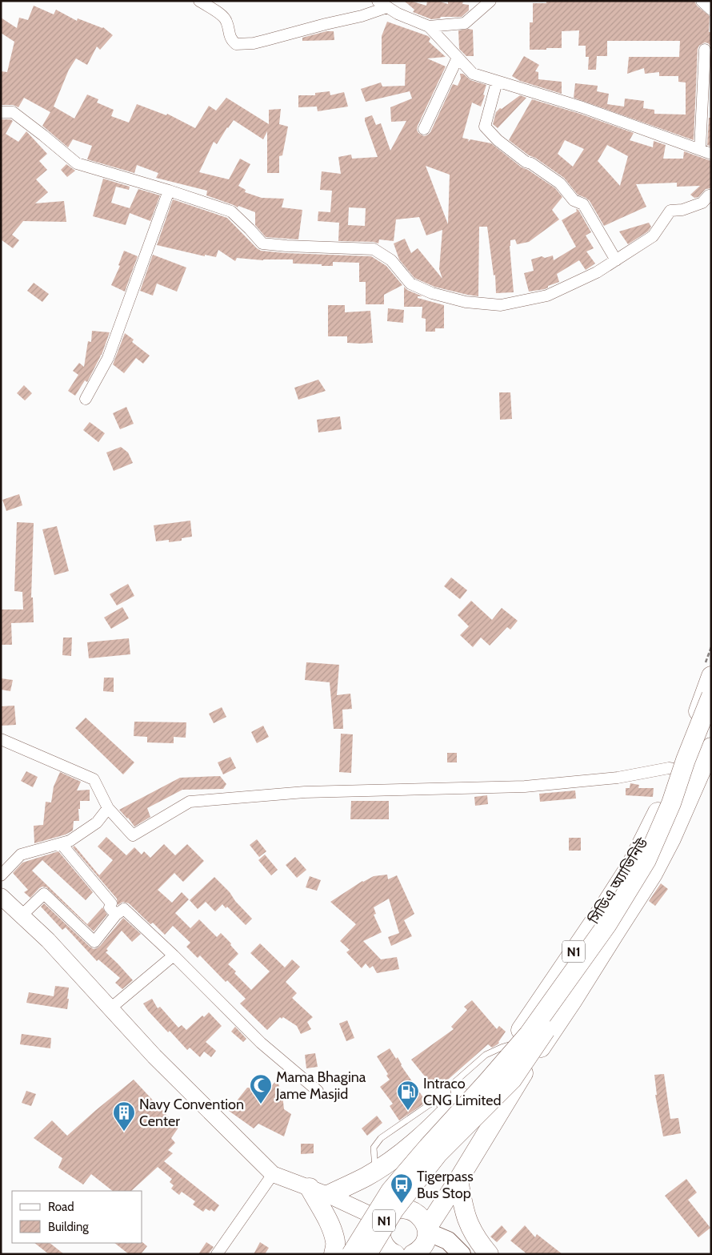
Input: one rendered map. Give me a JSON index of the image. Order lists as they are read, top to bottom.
{
  "streets": {
    "highway": ["সিডিএ অ্যাভিনিউ", "N1"]
  },
  "crossings": [
    ["সিডিএ অ্যাভিনিউ", "N1"]
  ],
  "places": {
    "mosque": ["Mama Bhagina Jame Masjid"],
    "fuel station": ["Intraco CNG Limited"],
    "building": ["Navy Convention Center"],
    "bus stop": ["Tigerpass Bus Stop"]
  },
  "legend": ["Road", "Building"]
}
